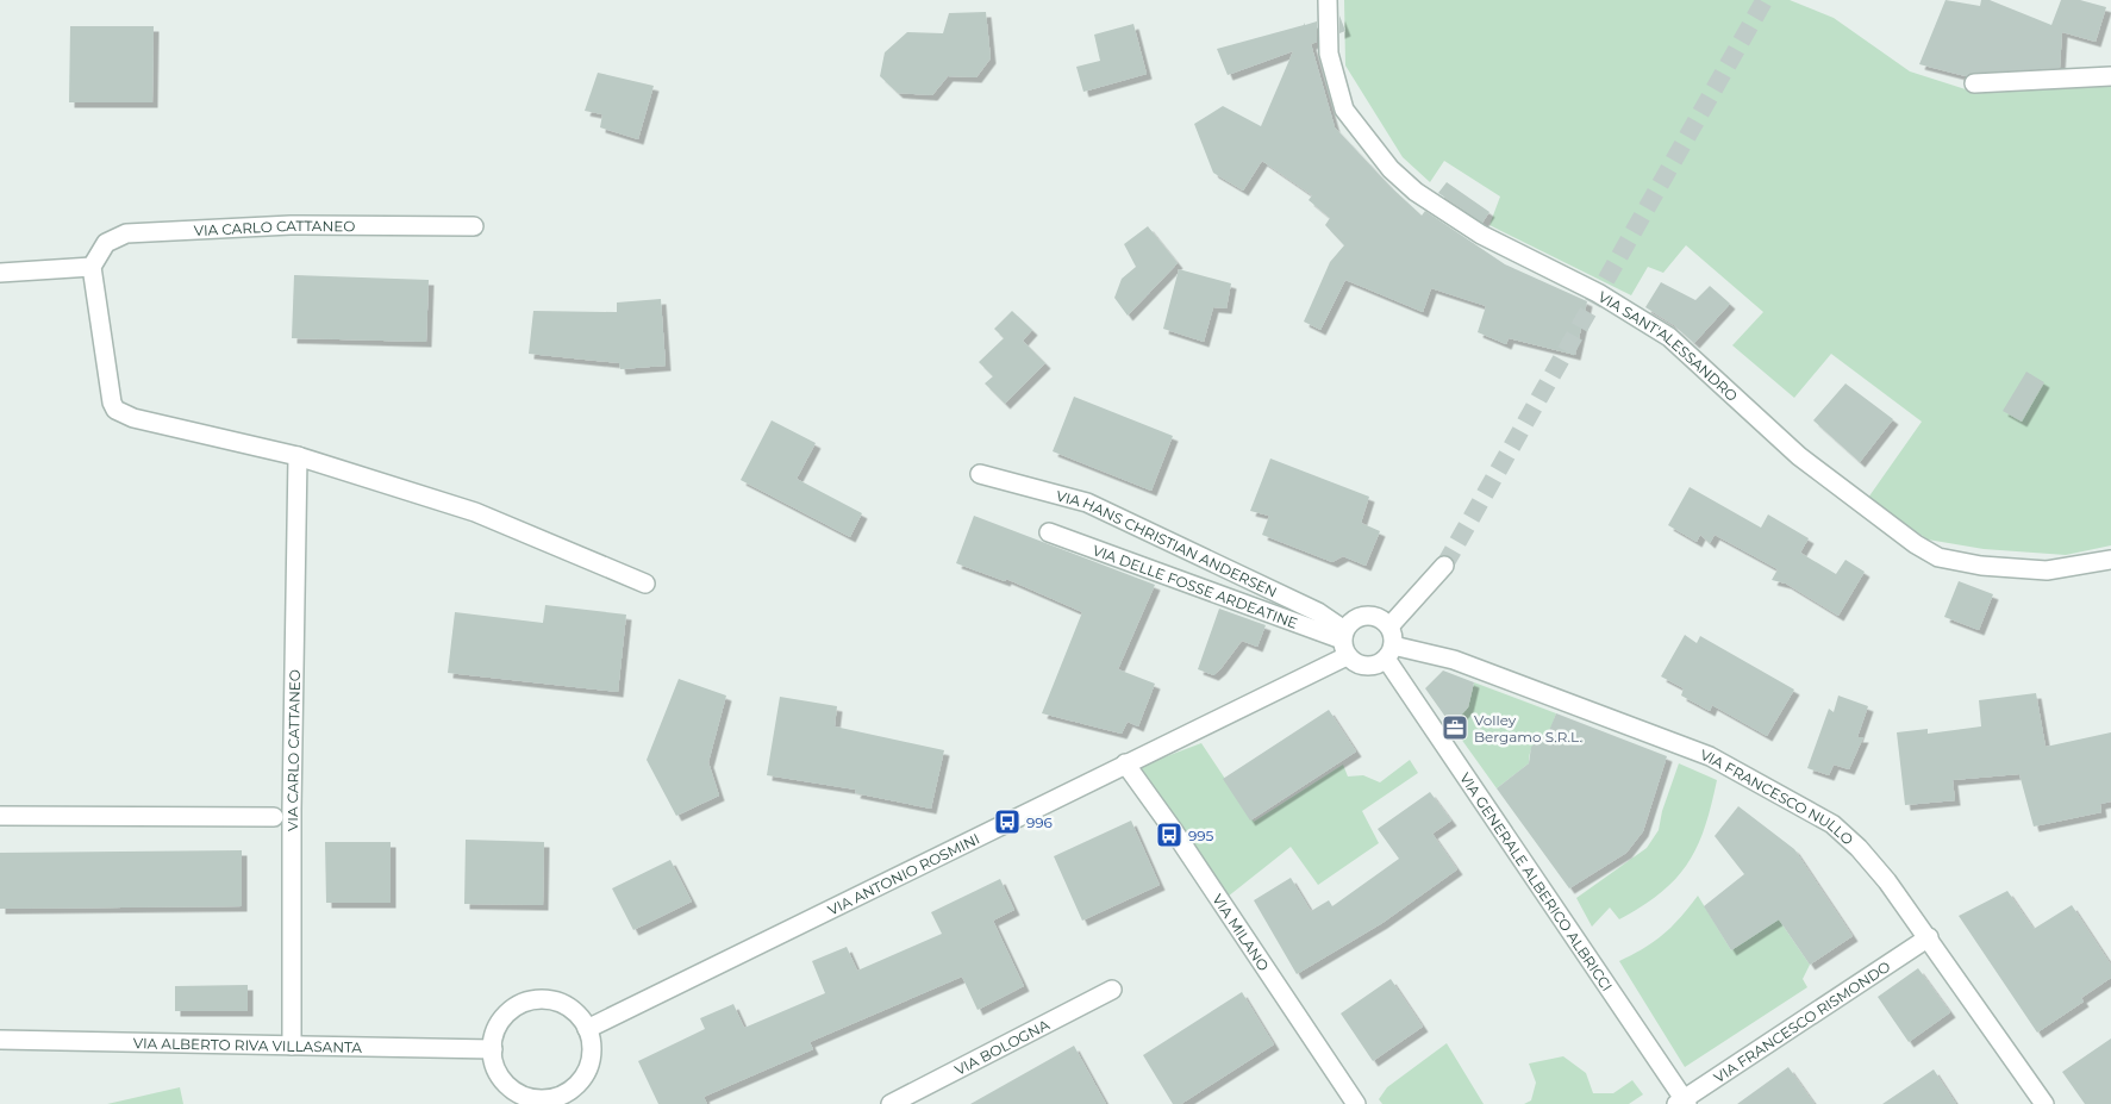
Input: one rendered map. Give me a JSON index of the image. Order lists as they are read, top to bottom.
{
  "streets": {
    "street": [
      "VIA CARLO CATTANEO",
      "VIA SANT'ALESSANDRO",
      "VIA HANS CHRISTIAN ANDERSEN",
      "VIA DELLE FOSSE ARDEATINE",
      "VIA FRANCESCO NULLO",
      "VIA ANTONIO ROSMINI",
      "VIA GENERALE ALBERICO ALBRICCI",
      "VIA MILANO",
      "VIA FRANCESCO RISMONDO",
      "VIA ALBERTO RIVA VILLASANTA",
      "VIA BOLOGNA"
    ]
  },
  "crossings": [
    ["VIA CARLO CATTANEO", "VIA ALBERTO RIVA VILLASANTA"],
    ["VIA HANS CHRISTIAN ANDERSEN", "VIA DELLE FOSSE ARDEATINE"],
    ["VIA HANS CHRISTIAN ANDERSEN", "VIA FRANCESCO NULLO"],
    ["VIA HANS CHRISTIAN ANDERSEN", "VIA ANTONIO ROSMINI"],
    ["VIA HANS CHRISTIAN ANDERSEN", "VIA GENERALE ALBERICO ALBRICCI"],
    ["VIA DELLE FOSSE ARDEATINE", "VIA FRANCESCO NULLO"],
    ["VIA DELLE FOSSE ARDEATINE", "VIA ANTONIO ROSMINI"],
    ["VIA DELLE FOSSE ARDEATINE", "VIA GENERALE ALBERICO ALBRICCI"],
    ["VIA FRANCESCO NULLO", "VIA ANTONIO ROSMINI"],
    ["VIA FRANCESCO NULLO", "VIA GENERALE ALBERICO ALBRICCI"],
    ["VIA FRANCESCO NULLO", "VIA FRANCESCO RISMONDO"],
    ["VIA ANTONIO ROSMINI", "VIA GENERALE ALBERICO ALBRICCI"],
    ["VIA ANTONIO ROSMINI", "VIA MILANO"],
    ["VIA ANTONIO ROSMINI", "VIA ALBERTO RIVA VILLASANTA"],
    ["VIA GENERALE ALBERICO ALBRICCI", "VIA FRANCESCO RISMONDO"]
  ],
  "places": {
    "office": ["Volley Bergamo S.R.L."],
    "bus stop": ["996", "995"]
  }
}
